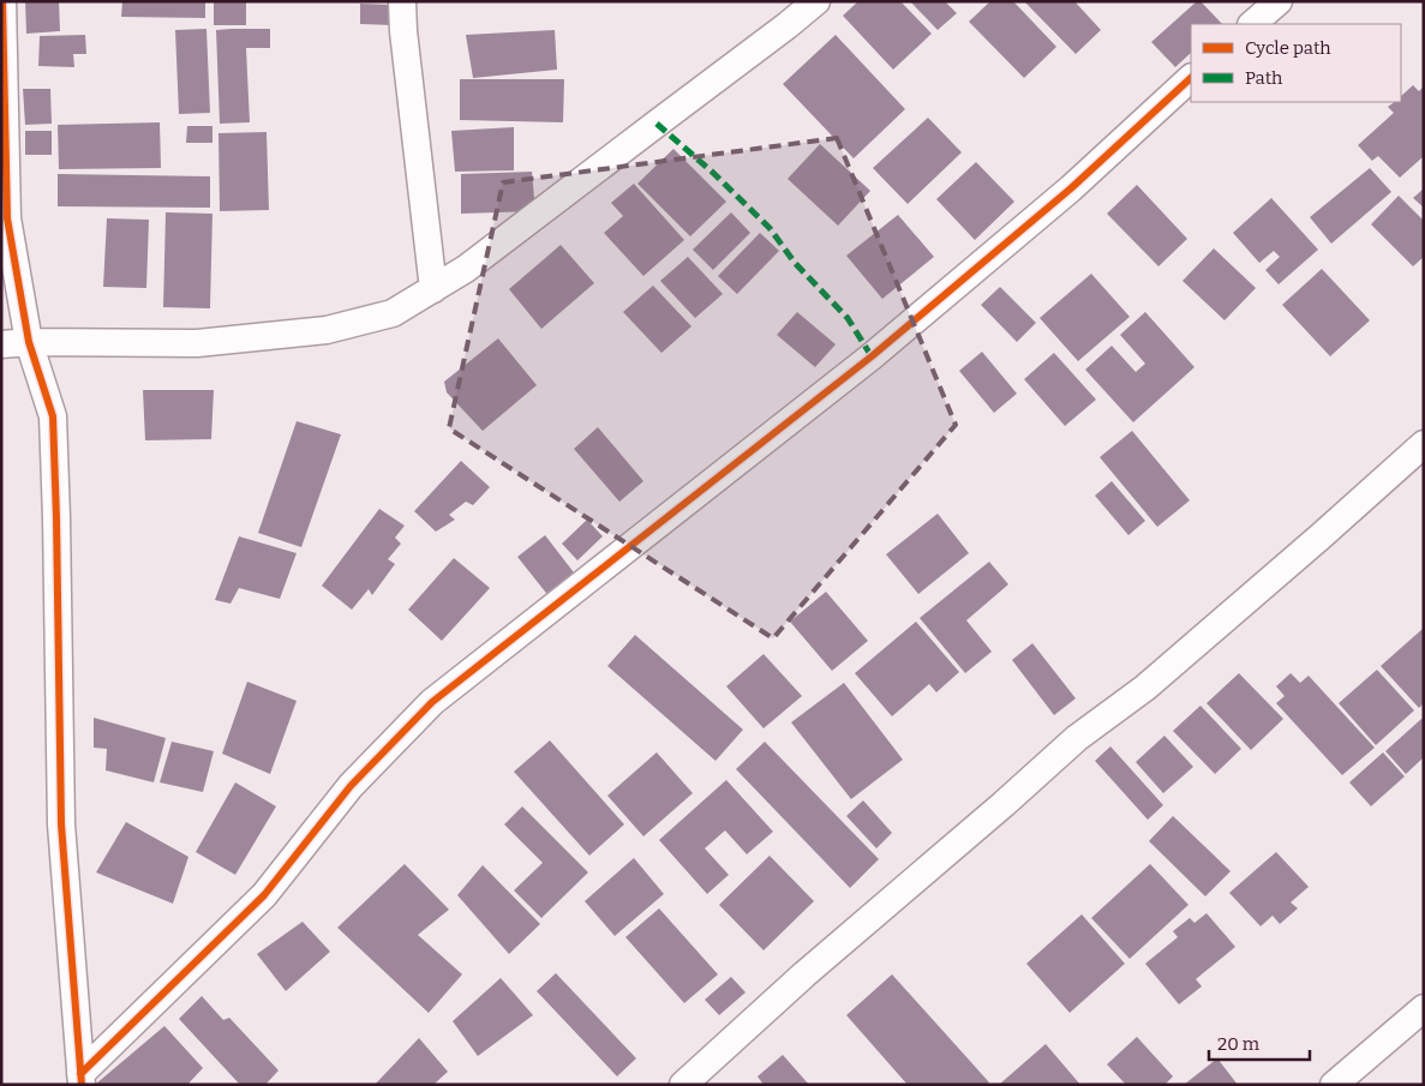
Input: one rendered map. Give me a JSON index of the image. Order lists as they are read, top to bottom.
{
  "legend": ["Cycle path", "Path"],
  "scale_bar": "20 m"
}
